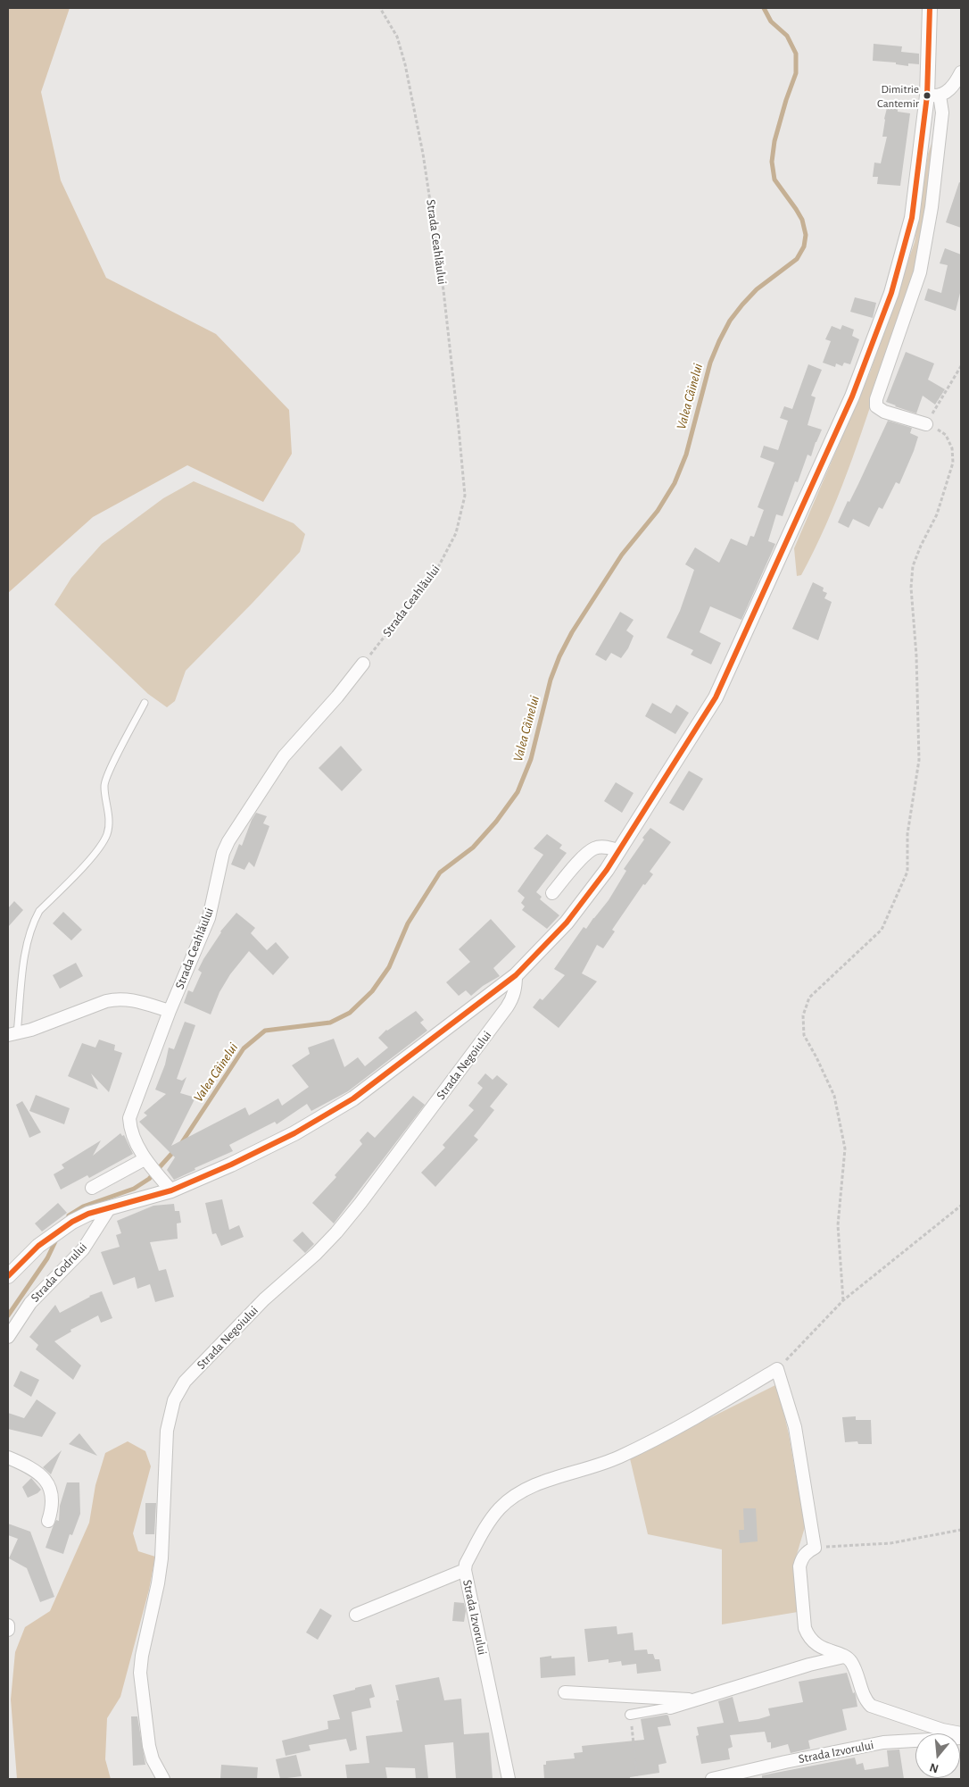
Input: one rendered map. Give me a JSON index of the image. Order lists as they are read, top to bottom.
{
  "streets": {
    "street": [
      "Strada Ceahlăului",
      "Strada Negoiului",
      "Strada Codrului",
      "Strada Izvorului"
    ]
  },
  "water": ["Valea Câinelui"],
  "places": ["Dimitrie Cantemir"],
  "north": "bottom"
}
